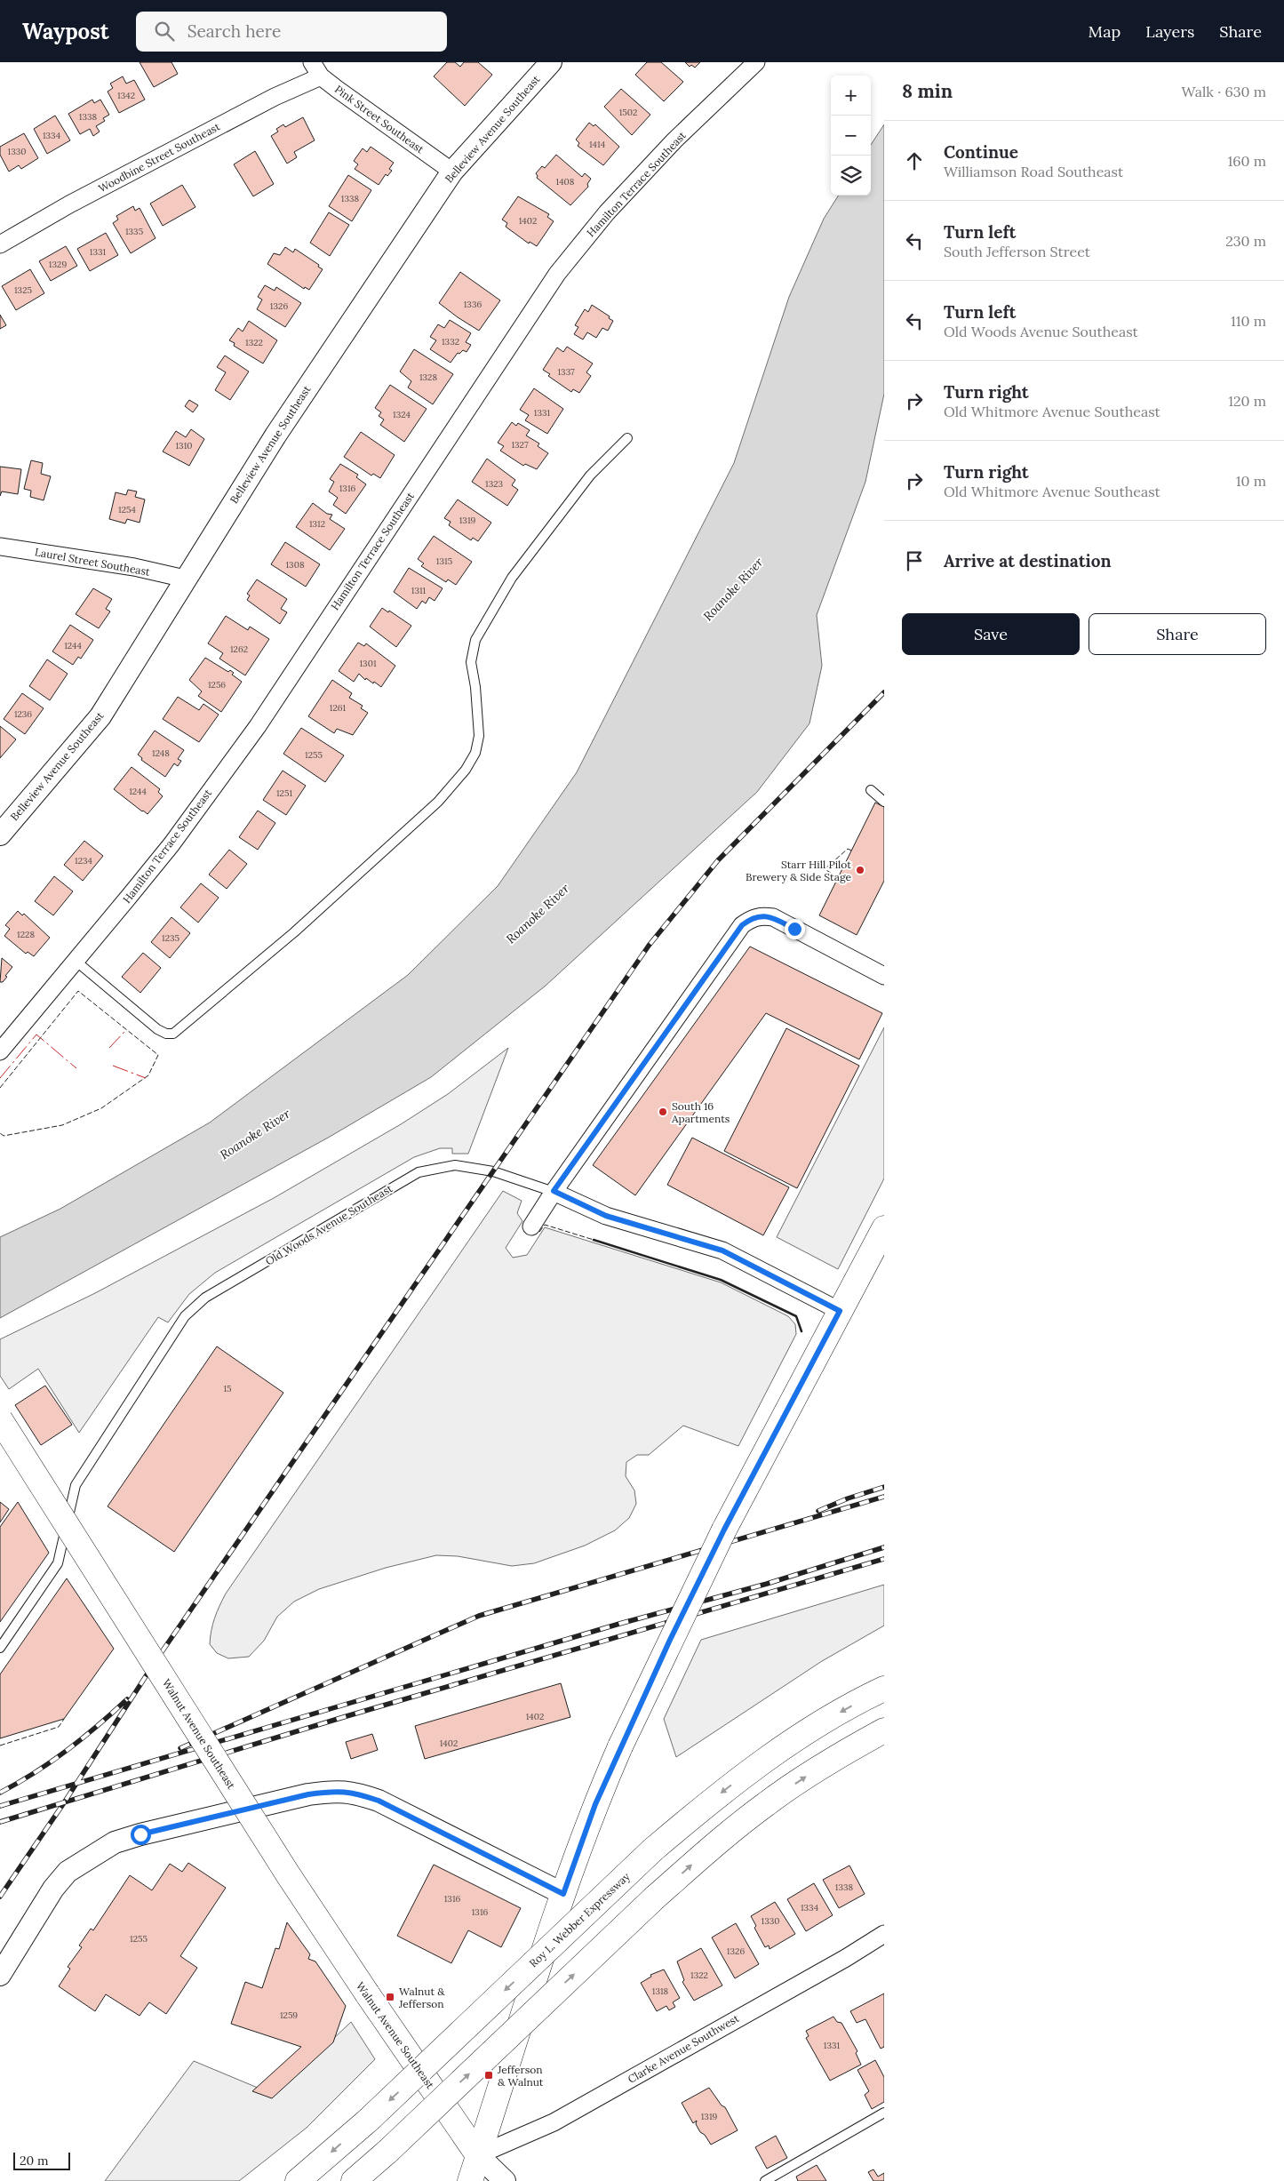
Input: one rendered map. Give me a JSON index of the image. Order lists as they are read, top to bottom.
{
  "streets": {
    "main road": ["Walnut Avenue Southeast", "Roy L. Webber Expressway"],
    "street": [
      "Pink Street Southeast",
      "Belleview Avenue Southeast",
      "Woodbine Street Southeast",
      "Hamilton Terrace Southeast",
      "Laurel Street Southeast",
      "Old Woods Avenue Southeast",
      "Clarke Avenue Southwest"
    ]
  },
  "crossings": [
    ["Pink Street Southeast", "Belleview Avenue Southeast"],
    ["Pink Street Southeast", "Woodbine Street Southeast"],
    ["Belleview Avenue Southeast", "Laurel Street Southeast"],
    ["Walnut Avenue Southeast", "Clarke Avenue Southwest"]
  ],
  "water": ["Roanoke River"],
  "places": {
    "other": ["Starr Hill Pilot Brewery & Side Stage", "South 16 Apartments"],
    "transit": ["Walnut & Jefferson", "Jefferson & Walnut"]
  },
  "house_numbers": [
    "1342",
    "1502",
    "1338",
    "1334",
    "1414",
    "1330",
    "1408",
    "1338",
    "1402",
    "1335",
    "1331",
    "1329",
    "1325",
    "1336",
    "1326",
    "1332",
    "1322",
    "1337",
    "1328",
    "1331",
    "1324",
    "1327",
    "1310",
    "1323",
    "1316",
    "1254",
    "1319",
    "1312",
    "1315",
    "1308",
    "1311",
    "1244",
    "1262",
    "1301",
    "1256",
    "1261",
    "1236",
    "1248",
    "1255",
    "1244",
    "1251",
    "1234",
    "1228",
    "1235",
    "15",
    "1402",
    "1402",
    "1338",
    "1316",
    "1334",
    "1316",
    "1330",
    "1255",
    "1326",
    "1322",
    "1318",
    "1259",
    "1331",
    "1319"
  ],
  "scale_bar": "20 m",
  "page": {
    "header": "Waypost",
    "search": "Search here",
    "nav": ["Map", "Layers", "Share"],
    "heading": ["8 min", "Walk · 630 m"],
    "map_buttons": ["+", "−"],
    "list": [
      ["Continue", "Williamson Road Southeast", "160 m"],
      ["Turn left", "South Jefferson Street", "230 m"],
      ["Turn left", "Old Woods Avenue Southeast", "110 m"],
      ["Turn right", "Old Whitmore Avenue Southeast", "120 m"],
      ["Turn right", "Old Whitmore Avenue Southeast", "10 m"],
      "Arrive at destination"
    ],
    "buttons": ["Save", "Share"],
    "scale": "20 m"
  }
}
